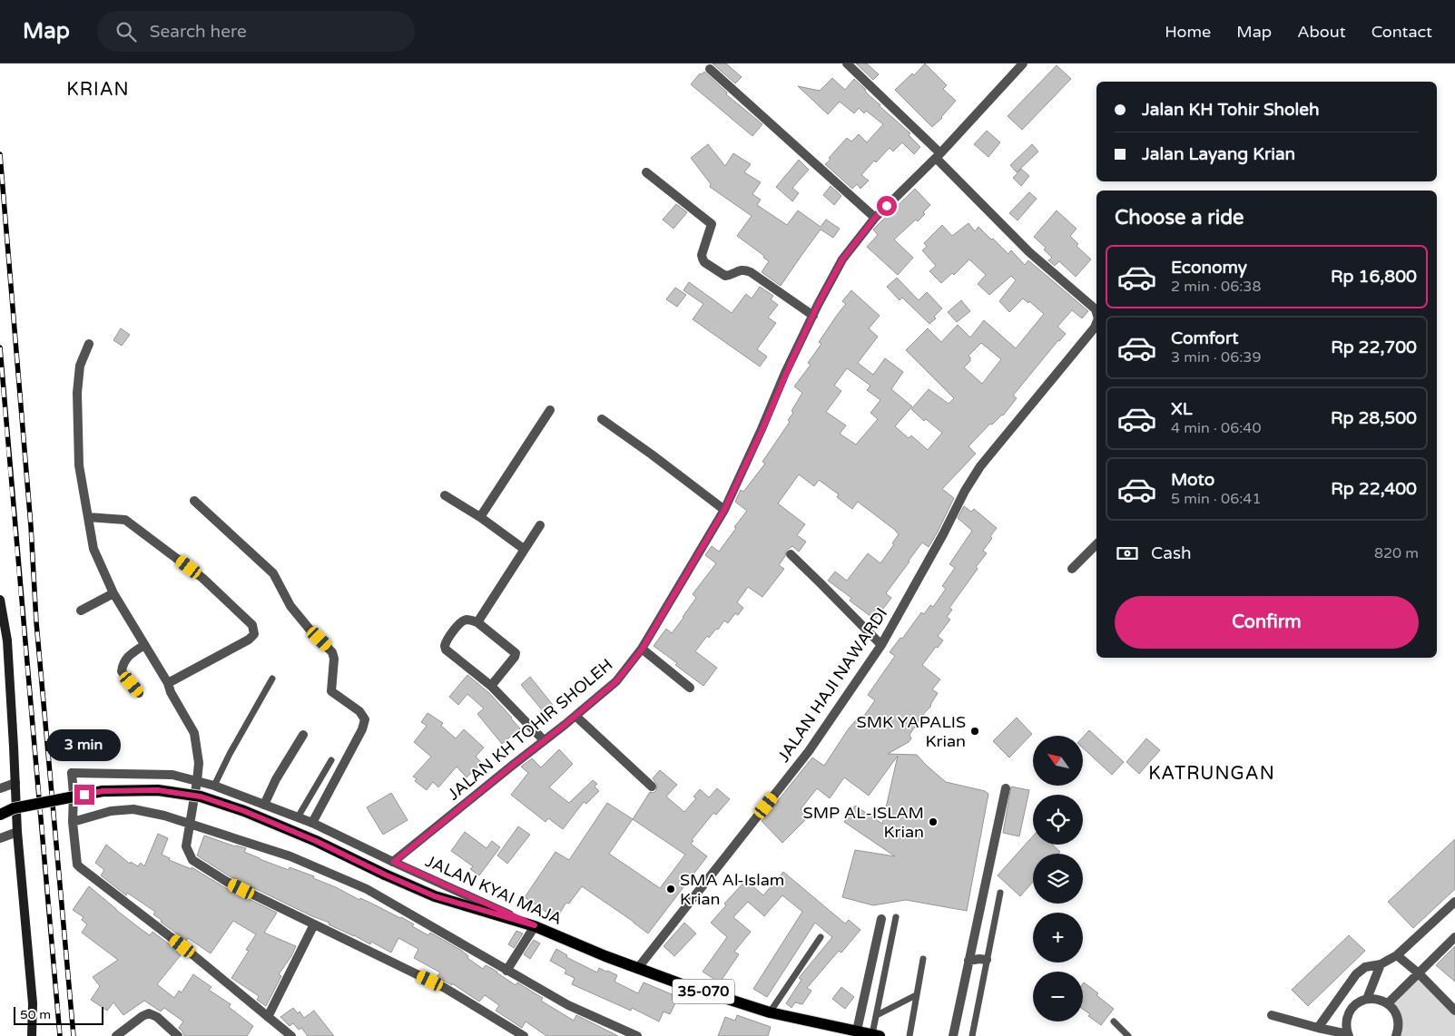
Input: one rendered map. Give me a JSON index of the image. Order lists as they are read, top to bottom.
{
  "streets": {
    "main road": ["JALAN KYAI MAJA", "35-070"],
    "street": ["JALAN HAJI NAWARDI", "JALAN KH TOHIR SHOLEH"]
  },
  "crossings": [
    ["JALAN HAJI NAWARDI", "JALAN KYAI MAJA"],
    ["JALAN KH TOHIR SHOLEH", "JALAN KYAI MAJA"],
    ["JALAN KYAI MAJA", "35-070"]
  ],
  "districts": ["KRIAN", "KATRUNGAN"],
  "places": ["SMK YAPALIS Krian", "SMP AL-ISLAM Krian", "SMA Al-Islam Krian"],
  "scale_bar": "50 m",
  "north": "top left",
  "page": {
    "header": "Map",
    "search": "Search here",
    "nav": [
      "Home",
      "Map",
      "About",
      "Contact"
    ],
    "banner": ["Jalan KH Tohir Sholeh", "Jalan Layang Krian"],
    "heading": "Choose a ride",
    "list": [
      {
        "name": "Economy",
        "note": "2 min · 06:38",
        "value": "Rp 16,800"
      },
      {
        "name": "Comfort",
        "note": "3 min · 06:39",
        "value": "Rp 22,700"
      },
      {
        "name": "XL",
        "note": "4 min · 06:40",
        "value": "Rp 28,500"
      },
      {
        "name": "Moto",
        "note": "5 min · 06:41",
        "value": "Rp 22,400"
      }
    ],
    "pay": ["Cash", "820 m"],
    "buttons": "Confirm",
    "bubble": "3 min",
    "map_buttons": ["+", "−"],
    "scale": "50 m"
  }
}
